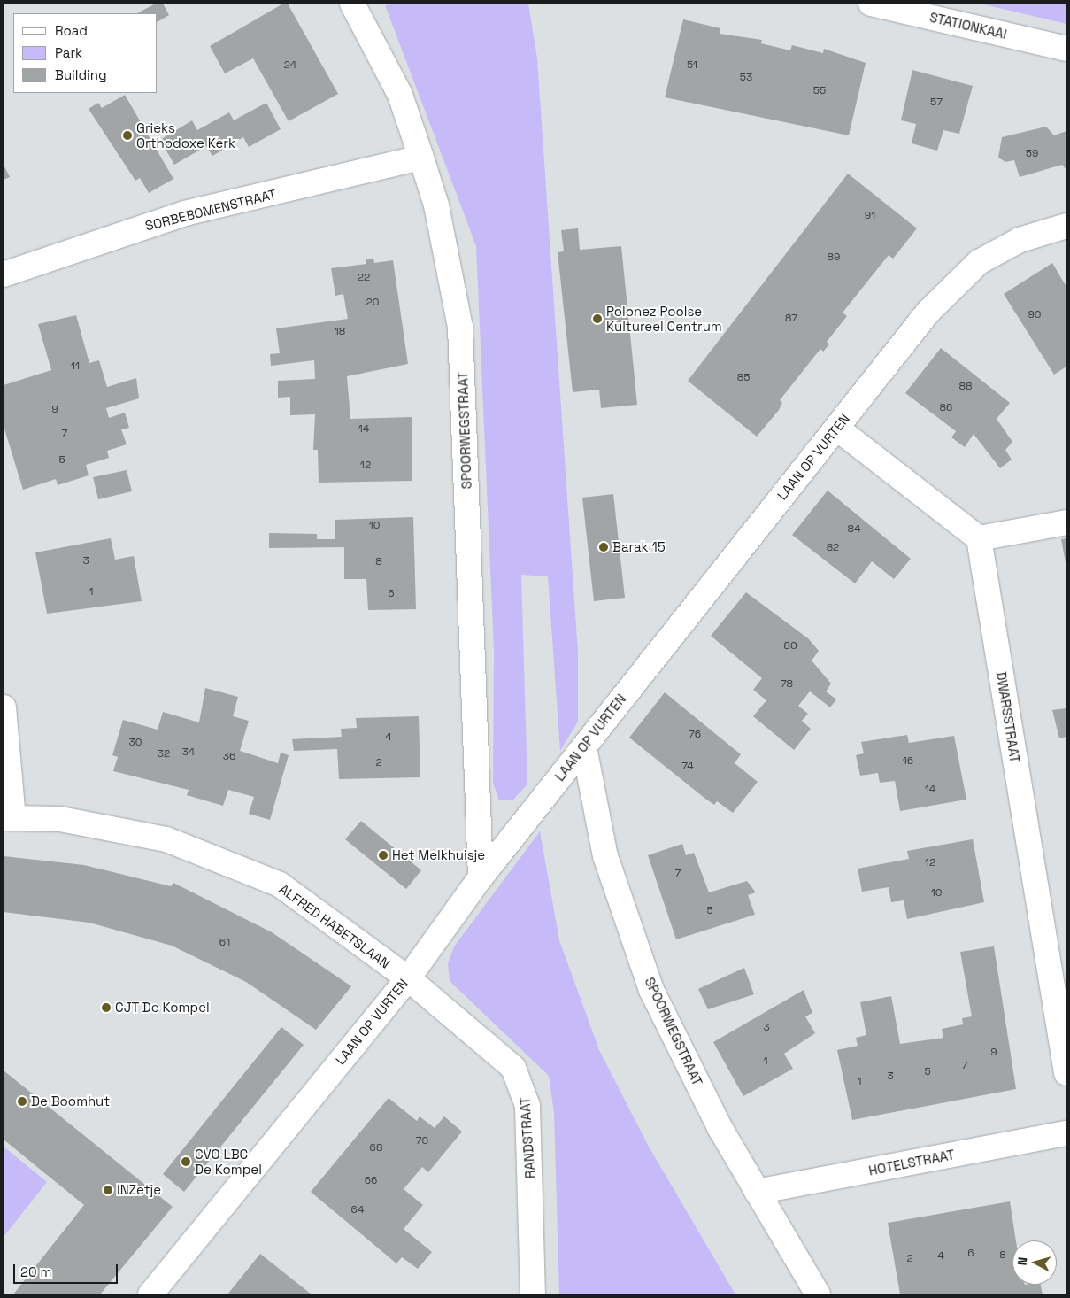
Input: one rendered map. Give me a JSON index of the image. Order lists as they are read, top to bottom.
{
  "streets": {
    "street": [
      "STATIONKAAI",
      "SORBEBOMENSTRAAT",
      "SPOORWEGSTRAAT",
      "LAAN OP VURTEN",
      "DWARSSTRAAT",
      "ALFRED HABETSLAAN",
      "RANDSTRAAT",
      "HOTELSTRAAT"
    ]
  },
  "crossings": [
    ["SORBEBOMENSTRAAT", "SPOORWEGSTRAAT"],
    ["SPOORWEGSTRAAT", "LAAN OP VURTEN"],
    ["SPOORWEGSTRAAT", "HOTELSTRAAT"],
    ["LAAN OP VURTEN", "ALFRED HABETSLAAN"],
    ["LAAN OP VURTEN", "RANDSTRAAT"],
    ["ALFRED HABETSLAAN", "RANDSTRAAT"]
  ],
  "places": [
    "Grieks Orthodoxe Kerk",
    "Polonez Poolse Kultureel Centrum",
    "Barak 15",
    "Het Melkhuisje",
    "CJT De Kompel",
    "De Boomhut",
    "CVO LBC De Kompel",
    "INZetje"
  ],
  "house_numbers": [
    "24",
    "51",
    "53",
    "55",
    "57",
    "59",
    "91",
    "89",
    "22",
    "20",
    "90",
    "87",
    "18",
    "11",
    "85",
    "88",
    "86",
    "9",
    "14",
    "7",
    "5",
    "12",
    "10",
    "84",
    "82",
    "3",
    "8",
    "1",
    "6",
    "80",
    "78",
    "76",
    "4",
    "30",
    "34",
    "32",
    "36",
    "16",
    "2",
    "74",
    "14",
    "12",
    "7",
    "10",
    "5",
    "61",
    "3",
    "9",
    "1",
    "7",
    "5",
    "3",
    "1",
    "70",
    "68",
    "66",
    "64",
    "6",
    "8",
    "4",
    "2"
  ],
  "legend": ["Road", "Park", "Building"],
  "scale_bar": "20 m",
  "north": "left"
}
